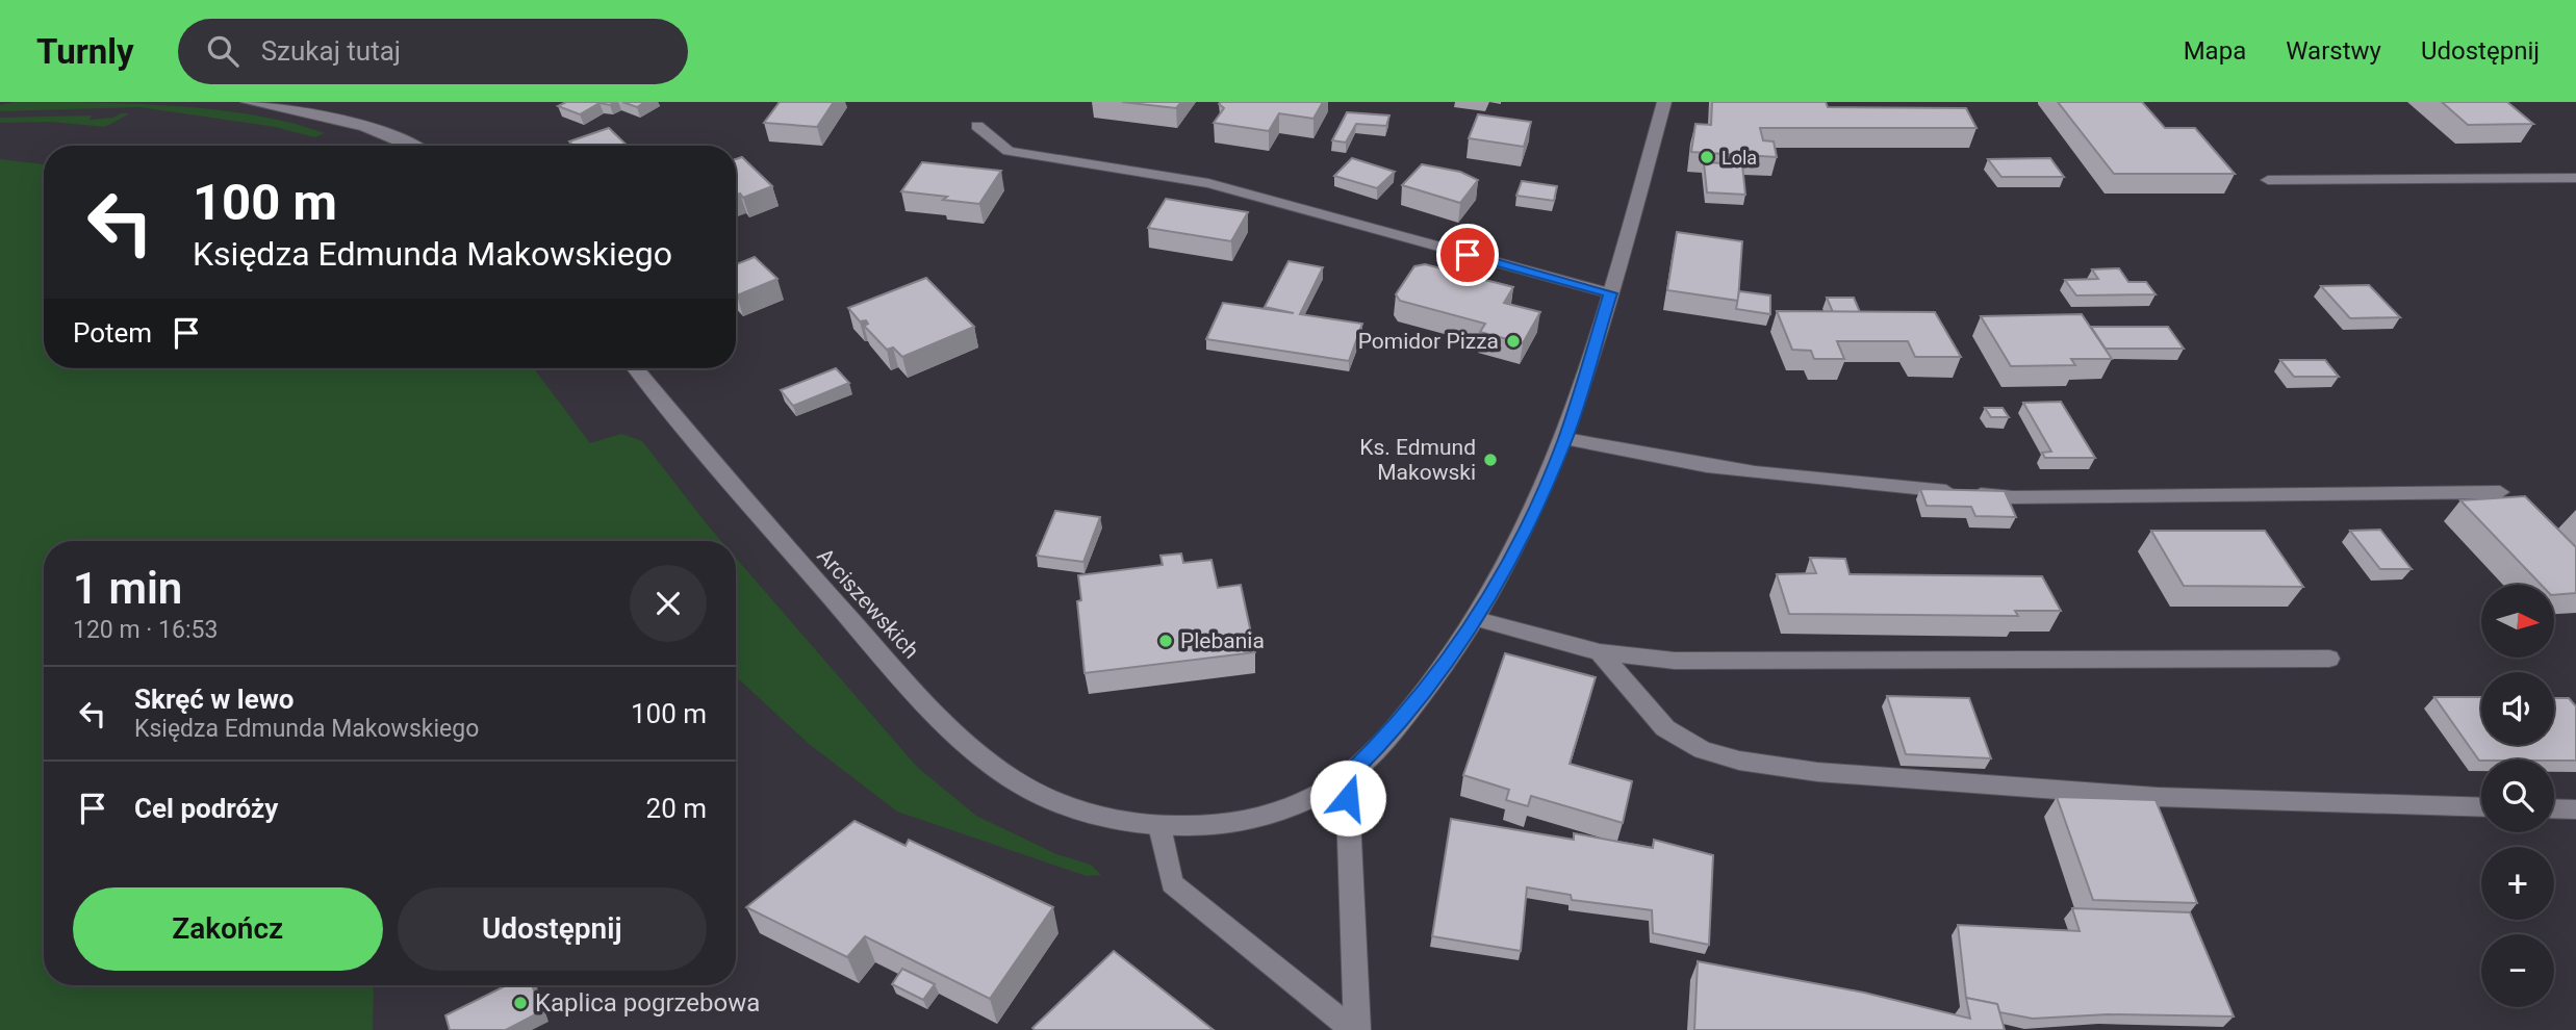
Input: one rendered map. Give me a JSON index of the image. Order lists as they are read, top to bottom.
{
  "streets": {
    "street": ["Arciszewskich"]
  },
  "places": [
    "Lola",
    "Pomidor Pizza",
    "Ks. Edmund Makowski",
    "Plebania",
    "Kaplica pogrzebowa"
  ],
  "north": "right",
  "page": {
    "header": "Turnly",
    "search": "Szukaj tutaj",
    "nav": ["Mapa", "Warstwy", "Udostępnij"],
    "turn": ["100 m", "Księdza Edmunda Makowskiego"],
    "then": "Potem",
    "heading": ["1 min", "120 m · 16:53"],
    "map_buttons": ["+", "−"],
    "list": [
      {
        "name": "Skręć w lewo",
        "note": "Księdza Edmunda Makowskiego",
        "value": "100 m"
      },
      {
        "name": "Cel podróży",
        "value": "20 m"
      }
    ],
    "buttons": ["Zakończ", "Udostępnij"]
  }
}
